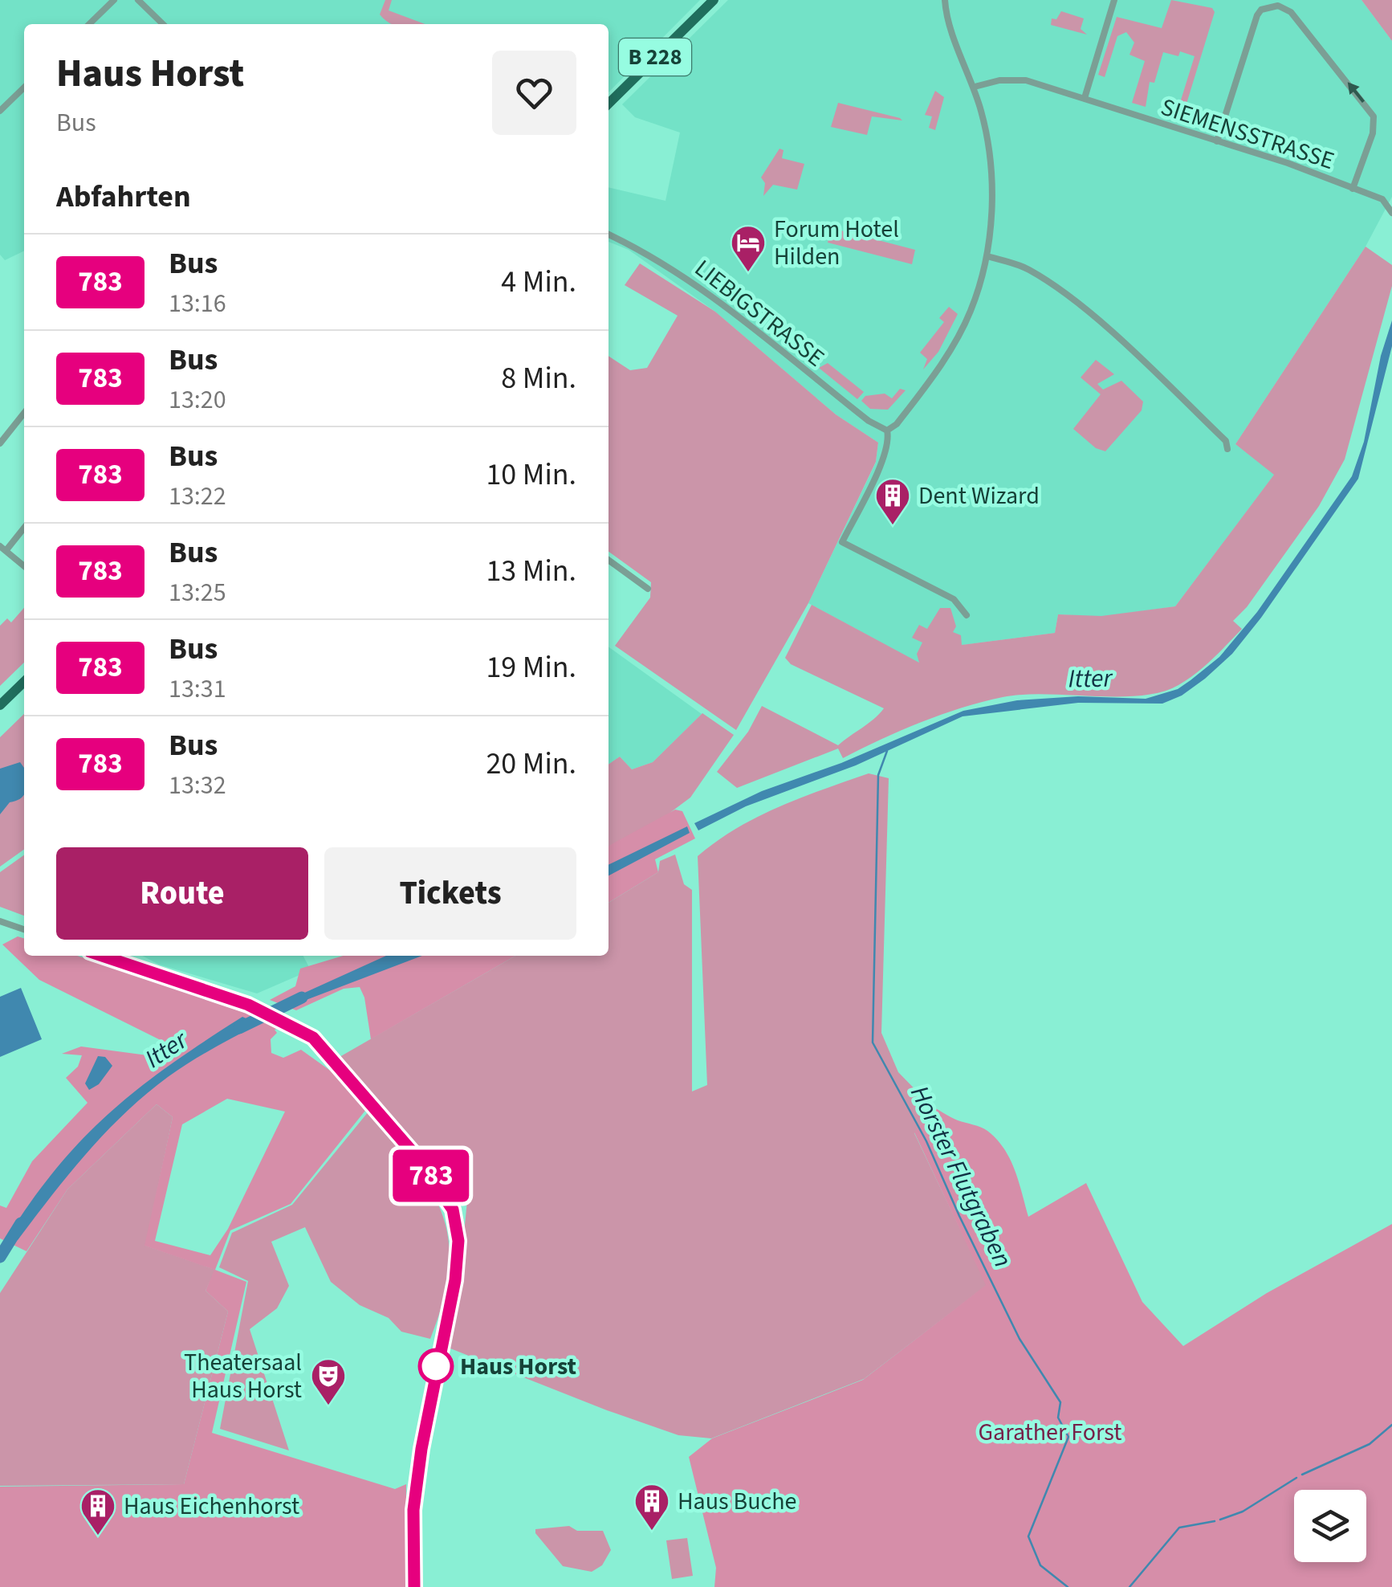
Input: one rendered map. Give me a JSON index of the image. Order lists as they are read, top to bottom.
{
  "streets": {
    "main road": ["B 228"],
    "street": ["SIEMENSSTRASSE", "LIEBIGSTRASSE"]
  },
  "water": ["Itter", "Horster Flutgraben"],
  "parks": ["Garather Forst"],
  "places": {
    "hotel": ["Forum Hotel Hilden"],
    "building": ["Dent Wizard", "Haus Buche", "Haus Eichenhorst"],
    "other": ["Haus Horst"],
    "theatre": ["Theatersaal Haus Horst"]
  },
  "lines": ["bus line 783"],
  "page": {
    "on_map": "783",
    "heading": [
      ["Haus Horst", "Bus"],
      "Abfahrten"
    ],
    "list": [
      {
        "mark": "783",
        "name": "Bus",
        "note": "13:16",
        "value": "4 Min."
      },
      {
        "mark": "783",
        "name": "Bus",
        "note": "13:20",
        "value": "8 Min."
      },
      {
        "mark": "783",
        "name": "Bus",
        "note": "13:22",
        "value": "10 Min."
      },
      {
        "mark": "783",
        "name": "Bus",
        "note": "13:25",
        "value": "13 Min."
      },
      {
        "mark": "783",
        "name": "Bus",
        "note": "13:31",
        "value": "19 Min."
      },
      {
        "mark": "783",
        "name": "Bus",
        "note": "13:32",
        "value": "20 Min."
      }
    ],
    "buttons": ["Route", "Tickets"]
  }
}
